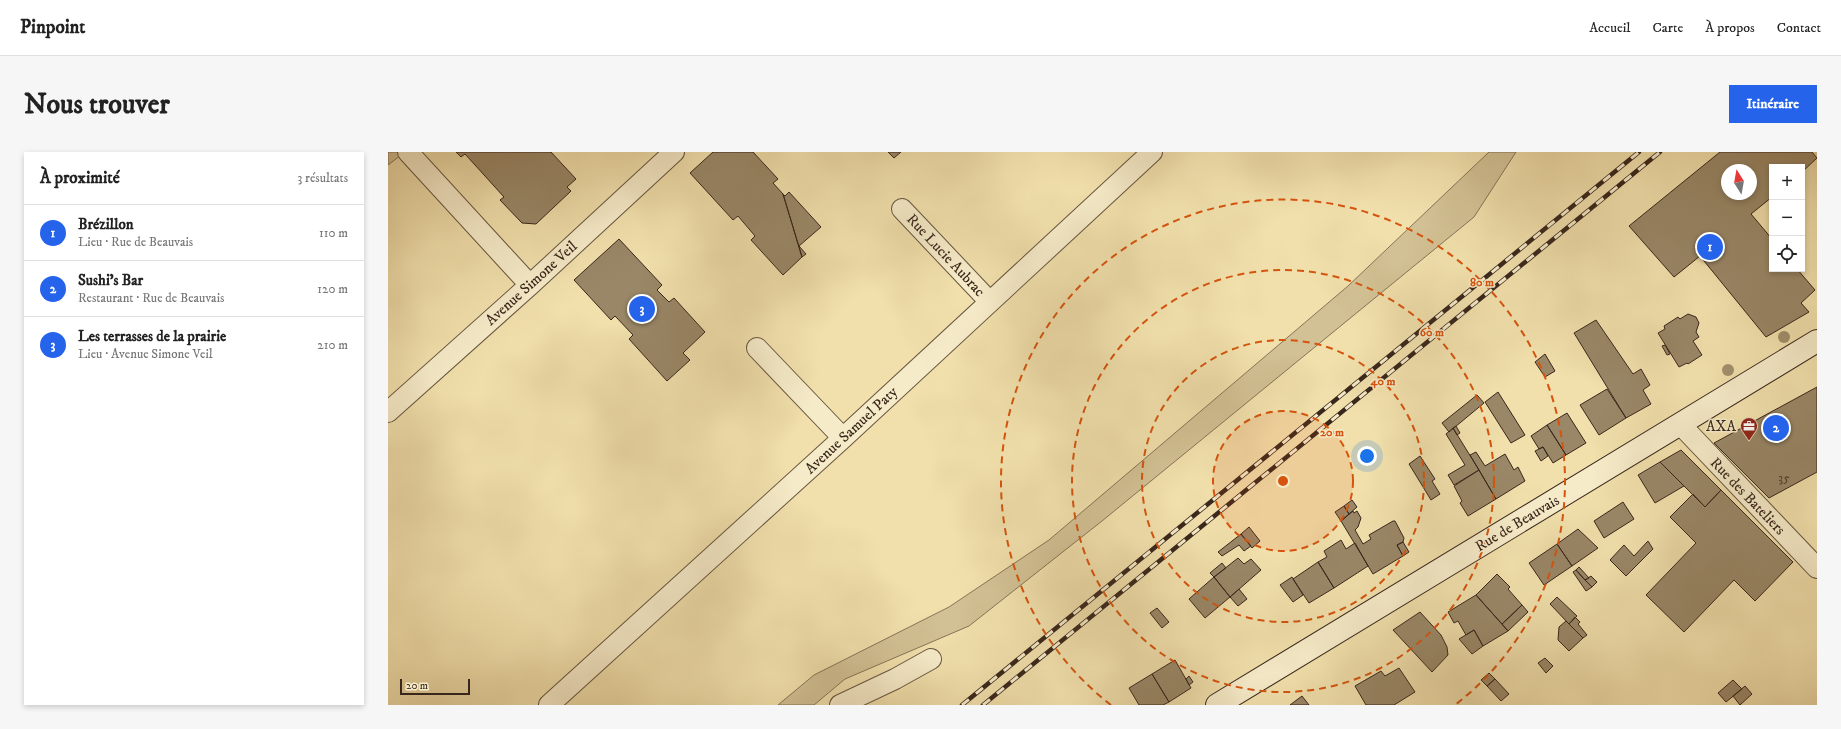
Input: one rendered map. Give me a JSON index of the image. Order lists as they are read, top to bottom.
{
  "streets": {
    "main road": ["Rue de Beauvais"],
    "street": [
      "Rue Lucie Aubrac",
      "Avenue Simone Veil",
      "Avenue Samuel Paty",
      "Rue des Bateliers"
    ]
  },
  "crossings": [
    ["Rue Lucie Aubrac", "Avenue Samuel Paty"],
    ["Rue des Bateliers", "Rue de Beauvais"]
  ],
  "places": {
    "office": ["AXA"]
  },
  "house_numbers": ["35"],
  "scale_bar": "20 m",
  "north": "top",
  "page": {
    "header": "Pinpoint",
    "nav": [
      "Accueil",
      "Carte",
      "À propos",
      "Contact"
    ],
    "buttons": "Itinéraire",
    "title": "Nous trouver",
    "heading": ["À proximité", "3 résultats"],
    "map_buttons": ["+", "−"],
    "list": [
      {
        "mark": "1",
        "name": "Brézillon",
        "note": "Lieu · Rue de Beauvais",
        "value": "110 m"
      },
      {
        "mark": "2",
        "name": "Sushi's Bar",
        "note": "Restaurant · Rue de Beauvais",
        "value": "120 m"
      },
      {
        "mark": "3",
        "name": "Les terrasses de la prairie",
        "note": "Lieu · Avenue Simone Veil",
        "value": "210 m"
      }
    ],
    "pins": ["1", "3", "2"],
    "scale": "20 m"
  },
  "rings": [
    "80 m",
    "60 m",
    "40 m",
    "20 m"
  ]
}
